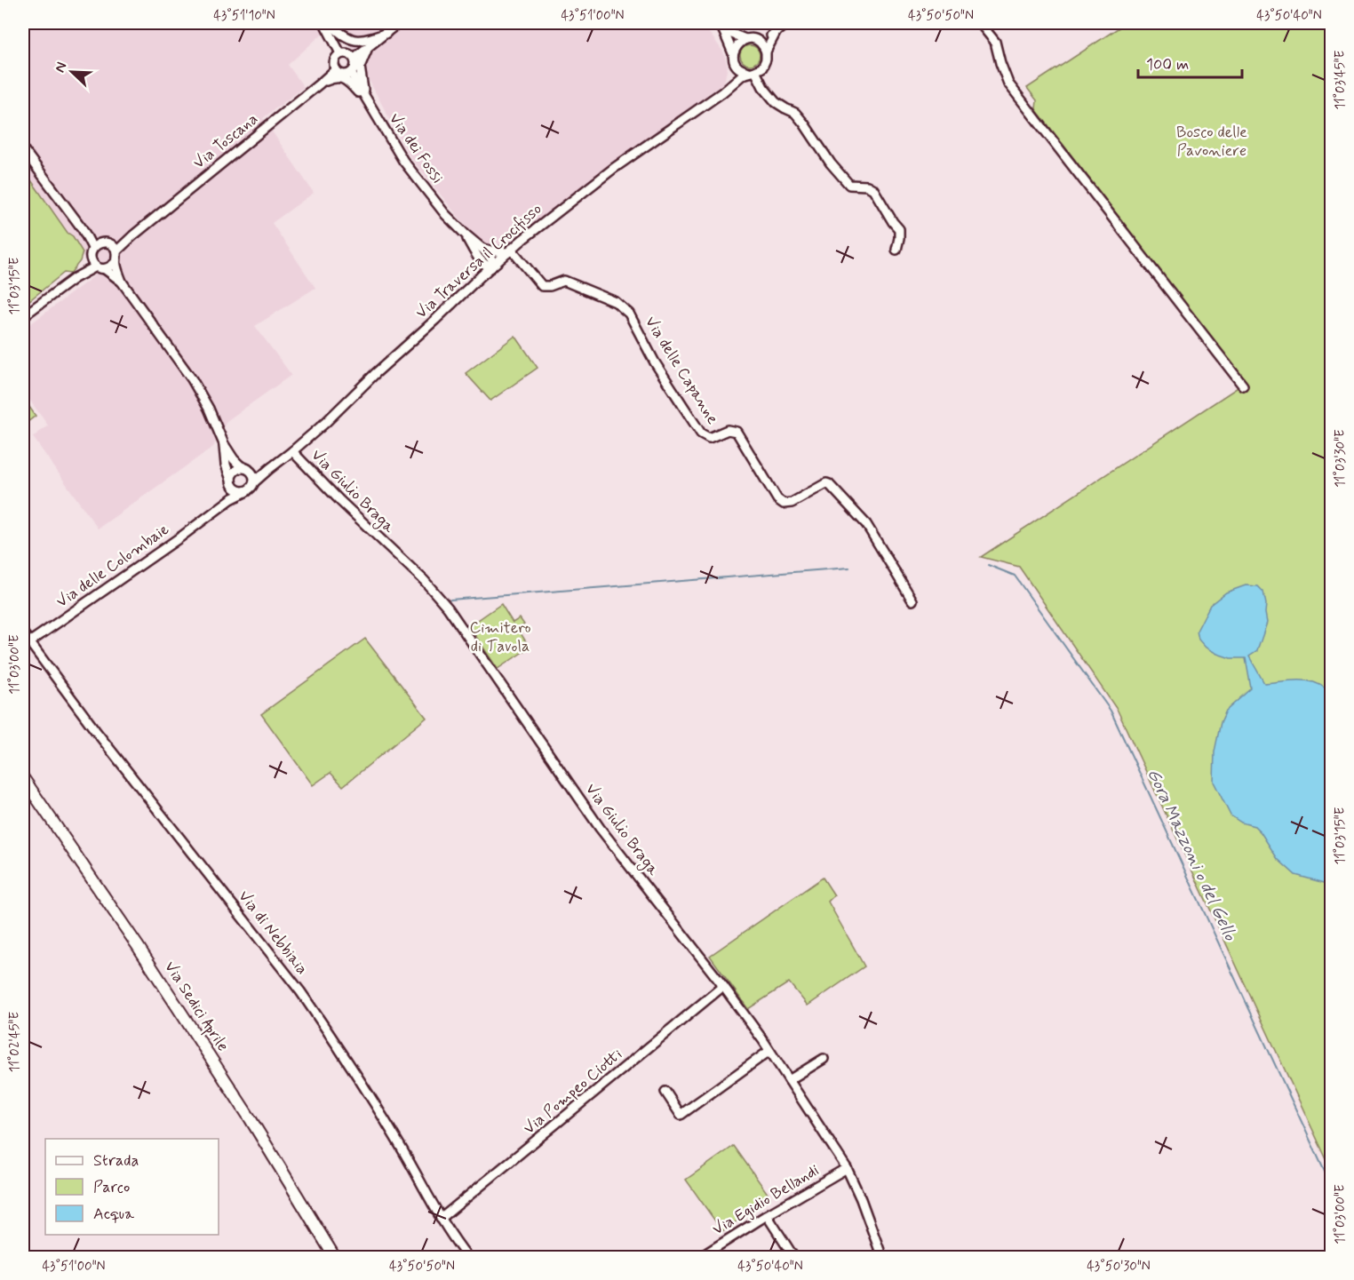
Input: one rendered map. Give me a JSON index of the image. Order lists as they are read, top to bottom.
{
  "streets": {
    "main road": ["Via Sedici Aprile"],
    "street": [
      "Via Toscana",
      "Via dei Fossi",
      "Via Traversa il Crocifisso",
      "Via delle Capanne",
      "Via Giulio Braga",
      "Via delle Colombaie",
      "Via di Nebbiaia",
      "Via Pompeo Ciotti",
      "Via Egidio Bellandi"
    ]
  },
  "crossings": [
    ["Via Toscana", "Via dei Fossi"],
    ["Via dei Fossi", "Via Traversa il Crocifisso"],
    ["Via Traversa il Crocifisso", "Via delle Capanne"],
    ["Via Traversa il Crocifisso", "Via Giulio Braga"],
    ["Via Traversa il Crocifisso", "Via delle Colombaie"],
    ["Via Giulio Braga", "Via Pompeo Ciotti"],
    ["Via Giulio Braga", "Via Egidio Bellandi"],
    ["Via delle Colombaie", "Via di Nebbiaia"],
    ["Via di Nebbiaia", "Via Pompeo Ciotti"]
  ],
  "water": ["Gora Mazzoni o del Gello"],
  "parks": ["Bosco delle Pavoniere", "Cimitero di Tavola"],
  "legend": ["Strada", "Parco", "Acqua"],
  "scale_bar": "100 m",
  "north": "top left",
  "coordinates": [
    "43°51'10\"N",
    "43°51'00\"N",
    "43°50'50\"N",
    "43°50'40\"N",
    "11°03'45\"E",
    "11°03'15\"E",
    "11°03'30\"E",
    "11°03'00\"E",
    "11°02'45\"E",
    "43°50'30\"N"
  ]
}
